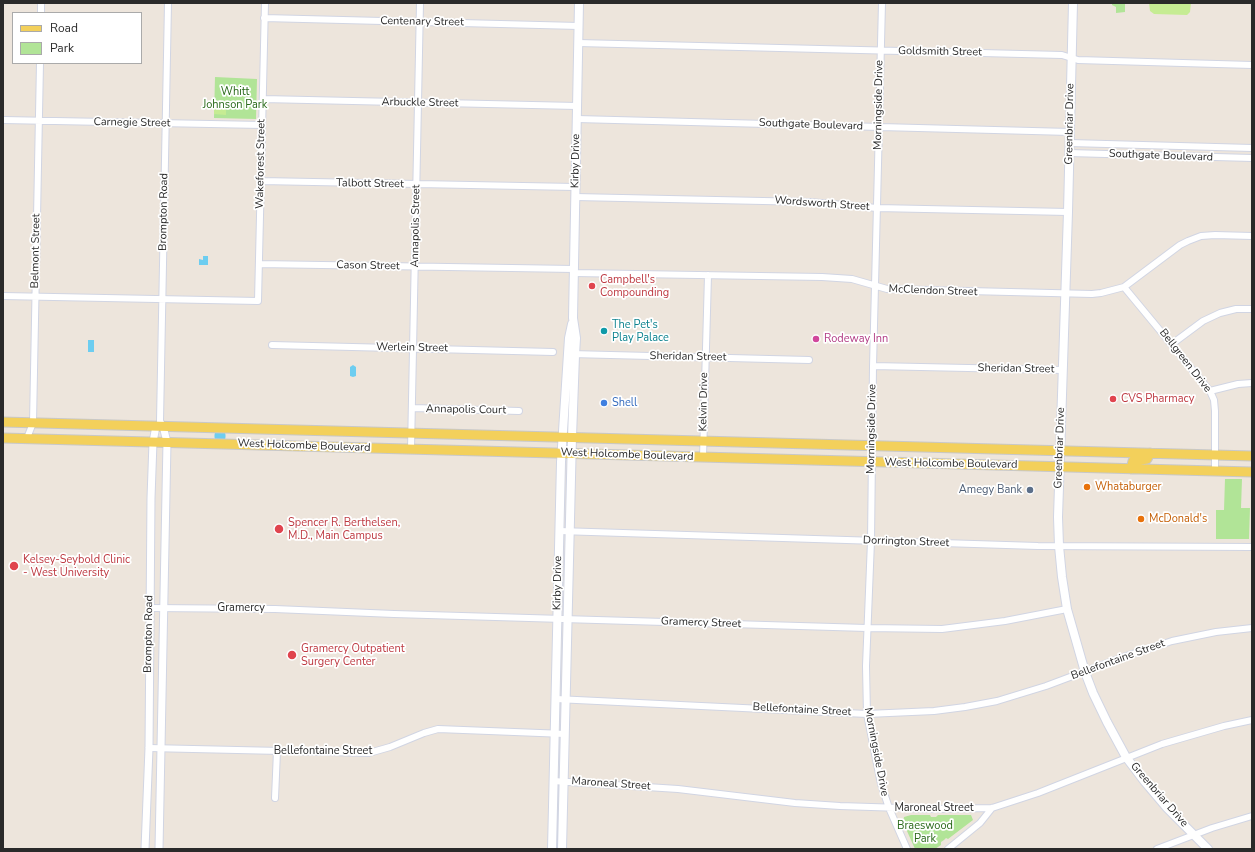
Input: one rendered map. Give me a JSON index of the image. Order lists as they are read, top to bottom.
{
  "streets": {
    "main road": ["Greenbriar Drive", "Kirby Drive", "West Holcombe Boulevard"],
    "street": [
      "Centenary Street",
      "Goldsmith Street",
      "Arbuckle Street",
      "Morningside Drive",
      "Carnegie Street",
      "Southgate Boulevard",
      "Wakeforest Street",
      "Talbott Street",
      "Wordsworth Street",
      "Brompton Road",
      "Annapolis Street",
      "Belmont Street",
      "Cason Street",
      "McClendon Street",
      "Werlein Street",
      "Sheridan Street",
      "Bellgreen Drive",
      "Kelvin Drive",
      "Annapolis Court",
      "Dorrington Street",
      "Gramercy",
      "Gramercy Street",
      "Bellefontaine Street",
      "Maroneal Street"
    ]
  },
  "crossings": [
    ["Centenary Street", "Kirby Drive"],
    ["Centenary Street", "Wakeforest Street"],
    ["Centenary Street", "Annapolis Street"],
    ["Goldsmith Street", "Morningside Drive"],
    ["Goldsmith Street", "Greenbriar Drive"],
    ["Goldsmith Street", "Kirby Drive"],
    ["Arbuckle Street", "Kirby Drive"],
    ["Arbuckle Street", "Wakeforest Street"],
    ["Arbuckle Street", "Annapolis Street"],
    ["Morningside Drive", "Southgate Boulevard"],
    ["Morningside Drive", "Wordsworth Street"],
    ["Morningside Drive", "McClendon Street"],
    ["Morningside Drive", "Sheridan Street"],
    ["Morningside Drive", "West Holcombe Boulevard"],
    ["Morningside Drive", "Dorrington Street"],
    ["Morningside Drive", "Gramercy Street"],
    ["Morningside Drive", "Bellefontaine Street"],
    ["Morningside Drive", "Maroneal Street"],
    ["Carnegie Street", "Wakeforest Street"],
    ["Carnegie Street", "Brompton Road"],
    ["Carnegie Street", "Belmont Street"],
    ["Greenbriar Drive", "Southgate Boulevard"],
    ["Greenbriar Drive", "Wordsworth Street"],
    ["Greenbriar Drive", "McClendon Street"],
    ["Greenbriar Drive", "Sheridan Street"],
    ["Greenbriar Drive", "West Holcombe Boulevard"],
    ["Greenbriar Drive", "Dorrington Street"],
    ["Greenbriar Drive", "Gramercy Street"],
    ["Greenbriar Drive", "Bellefontaine Street"],
    ["Greenbriar Drive", "Maroneal Street"],
    ["Southgate Boulevard", "Kirby Drive"],
    ["Kirby Drive", "Talbott Street"],
    ["Kirby Drive", "Wordsworth Street"],
    ["Kirby Drive", "Cason Street"],
    ["Kirby Drive", "McClendon Street"],
    ["Kirby Drive", "Sheridan Street"],
    ["Kirby Drive", "West Holcombe Boulevard"],
    ["Kirby Drive", "Dorrington Street"],
    ["Kirby Drive", "Gramercy Street"],
    ["Kirby Drive", "Bellefontaine Street"],
    ["Kirby Drive", "Maroneal Street"],
    ["Wakeforest Street", "Talbott Street"],
    ["Wakeforest Street", "Brompton Road"],
    ["Wakeforest Street", "Cason Street"],
    ["Talbott Street", "Annapolis Street"],
    ["Brompton Road", "West Holcombe Boulevard"],
    ["Brompton Road", "Gramercy"],
    ["Brompton Road", "Bellefontaine Street"],
    ["Annapolis Street", "Cason Street"],
    ["Annapolis Street", "Werlein Street"],
    ["Annapolis Street", "Annapolis Court"],
    ["Annapolis Street", "West Holcombe Boulevard"],
    ["Belmont Street", "West Holcombe Boulevard"],
    ["Cason Street", "McClendon Street"],
    ["McClendon Street", "Bellgreen Drive"],
    ["McClendon Street", "Kelvin Drive"],
    ["Sheridan Street", "Kelvin Drive"],
    ["Bellgreen Drive", "West Holcombe Boulevard"],
    ["Kelvin Drive", "West Holcombe Boulevard"],
    ["Gramercy", "Gramercy Street"]
  ],
  "parks": ["Whitt Johnson Park", "Braeswood Park"],
  "places": [
    "Campbell's Compounding",
    "The Pet's Play Palace",
    "Rodeway Inn",
    "CVS Pharmacy",
    "Shell",
    "Whataburger",
    "Amegy Bank",
    "McDonald's",
    "Spencer R. Berthelsen, M.D., Main Campus",
    "Kelsey-Seybold Clinic - West University",
    "Gramercy Outpatient Surgery Center"
  ],
  "legend": ["Road", "Park"]
}
